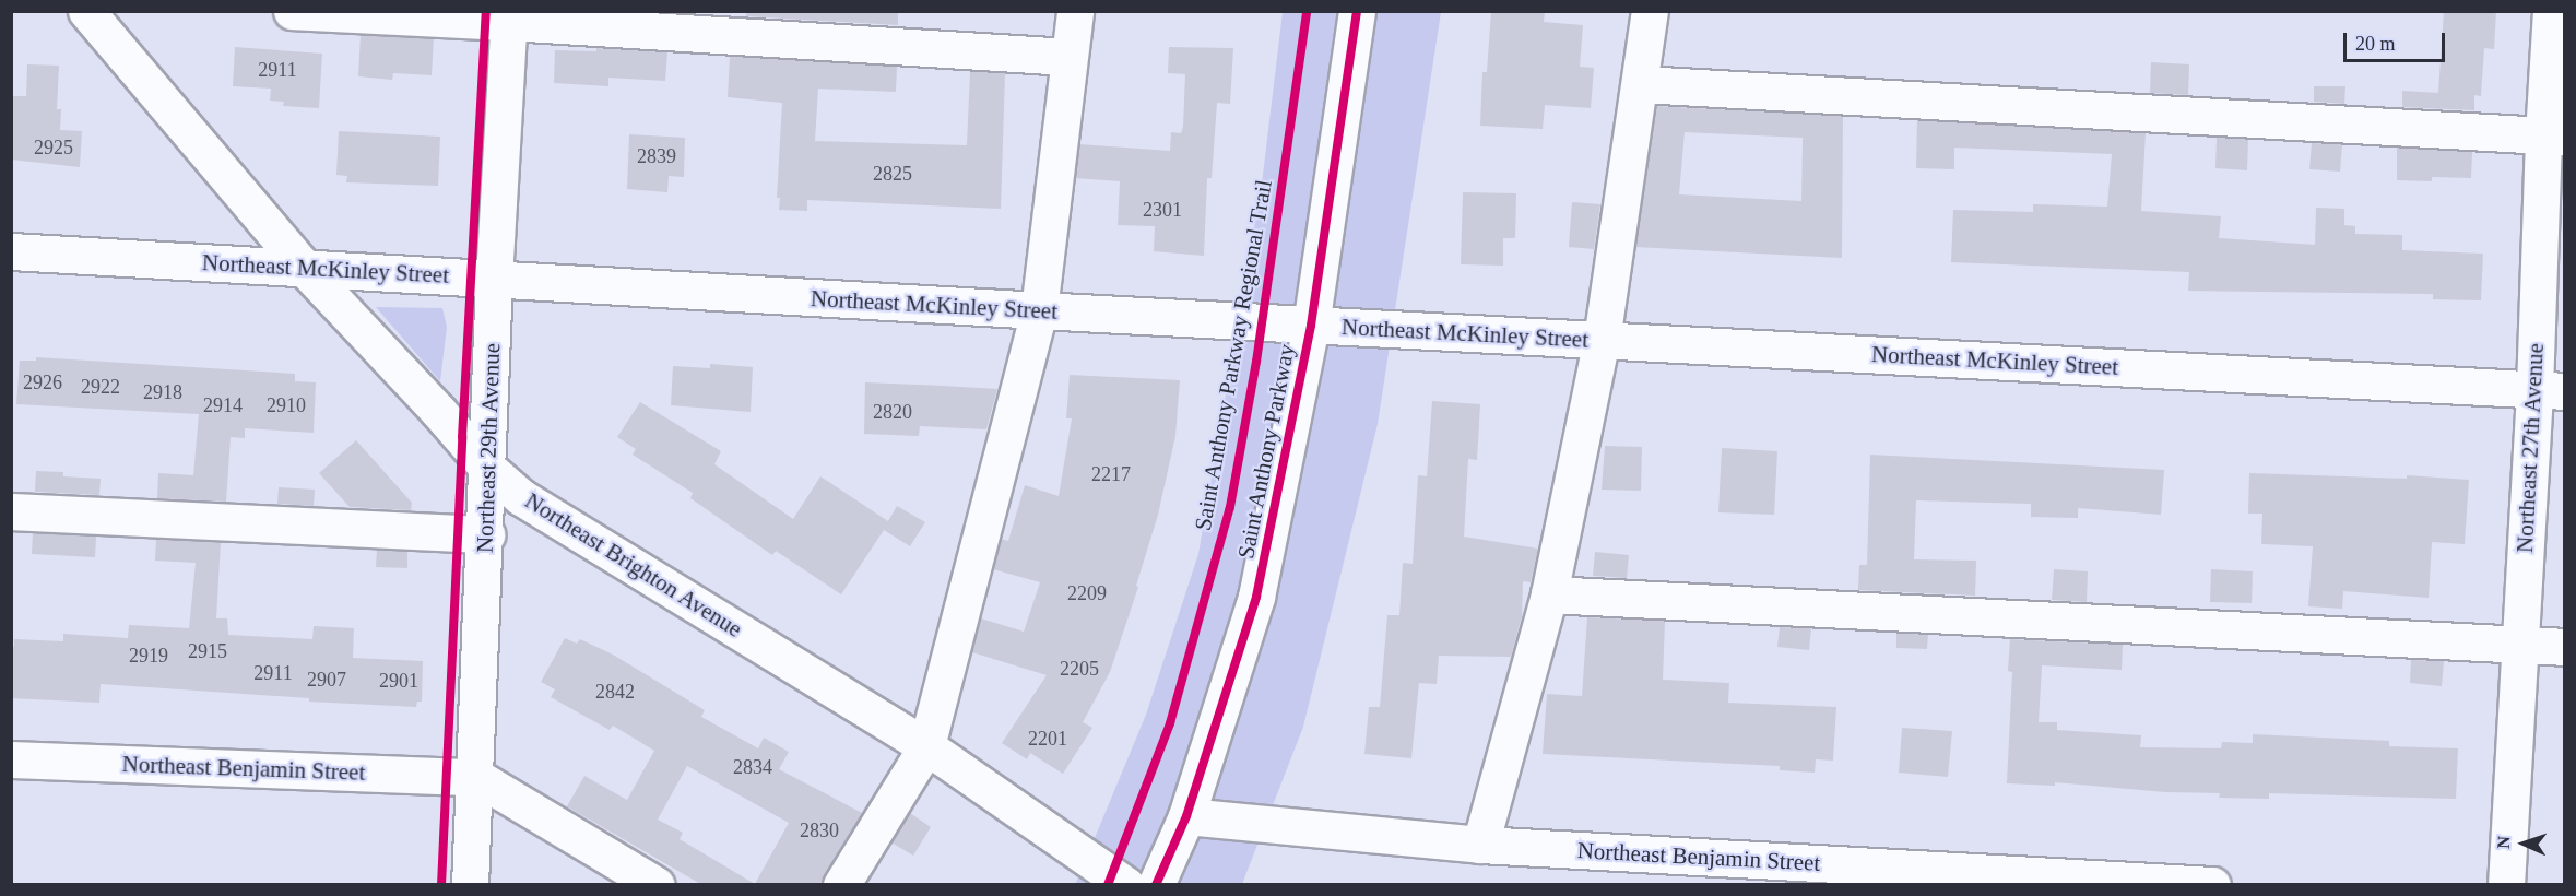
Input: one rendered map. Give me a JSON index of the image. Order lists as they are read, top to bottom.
{
  "streets": {
    "street": [
      "Northeast McKinley Street",
      "Northeast 29th Avenue",
      "Northeast 27th Avenue",
      "Saint Anthony Parkway",
      "Northeast Brighton Avenue",
      "Northeast Benjamin Street"
    ],
    "cycle path": ["Saint Anthony Parkway Regional Trail"]
  },
  "crossings": [
    ["Northeast McKinley Street", "Northeast 29th Avenue"],
    ["Northeast McKinley Street", "Northeast 27th Avenue"],
    ["Northeast McKinley Street", "Saint Anthony Parkway"],
    ["Northeast McKinley Street", "Northeast Brighton Avenue"],
    ["Northeast 29th Avenue", "Northeast Brighton Avenue"],
    ["Northeast 29th Avenue", "Northeast Benjamin Street"],
    ["Saint Anthony Parkway", "Northeast Benjamin Street"]
  ],
  "house_numbers": [
    "2911",
    "2925",
    "2839",
    "2825",
    "2301",
    "2926",
    "2922",
    "2918",
    "2914",
    "2910",
    "2820",
    "2217",
    "2209",
    "2915",
    "2919",
    "2205",
    "2911",
    "2907",
    "2901",
    "2842",
    "2201",
    "2834",
    "2830"
  ],
  "scale_bar": "20 m",
  "north": "left"
}
